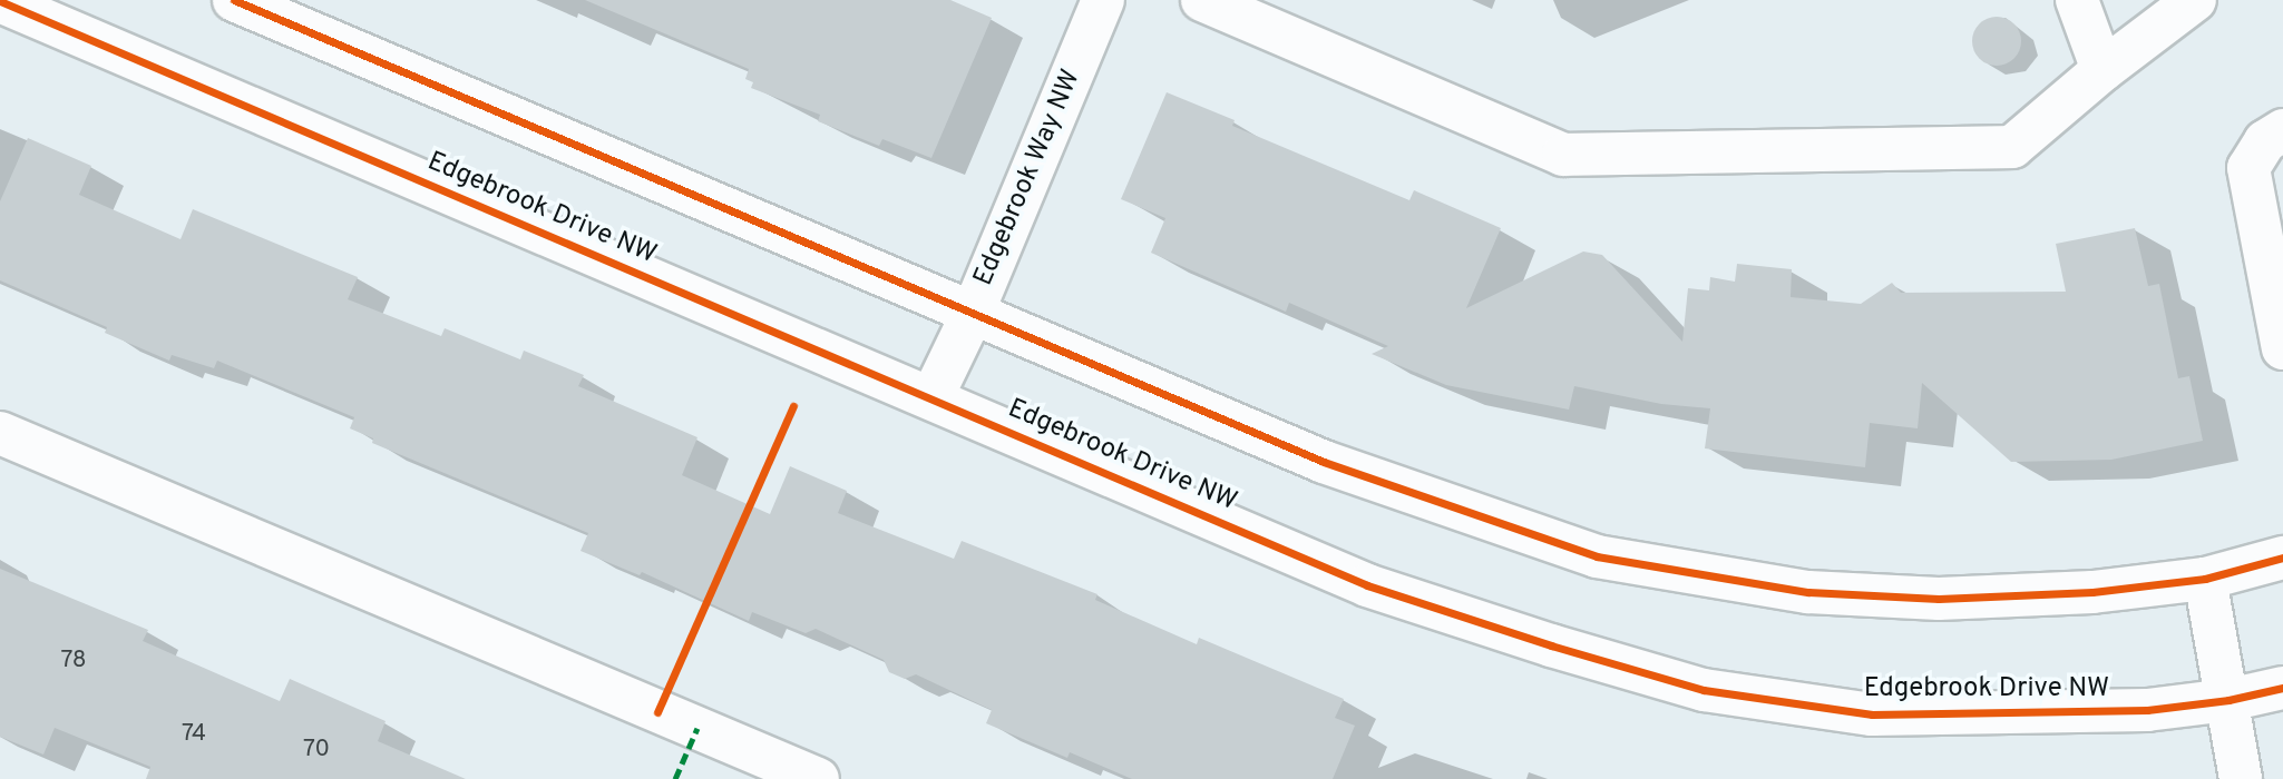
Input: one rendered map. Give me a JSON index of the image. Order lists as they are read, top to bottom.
{
  "streets": {
    "street": ["Edgebrook Way NW", "Edgebrook Drive NW"]
  },
  "crossings": [
    ["Edgebrook Way NW", "Edgebrook Drive NW"]
  ],
  "house_numbers": ["78", "74", "70"]
}
